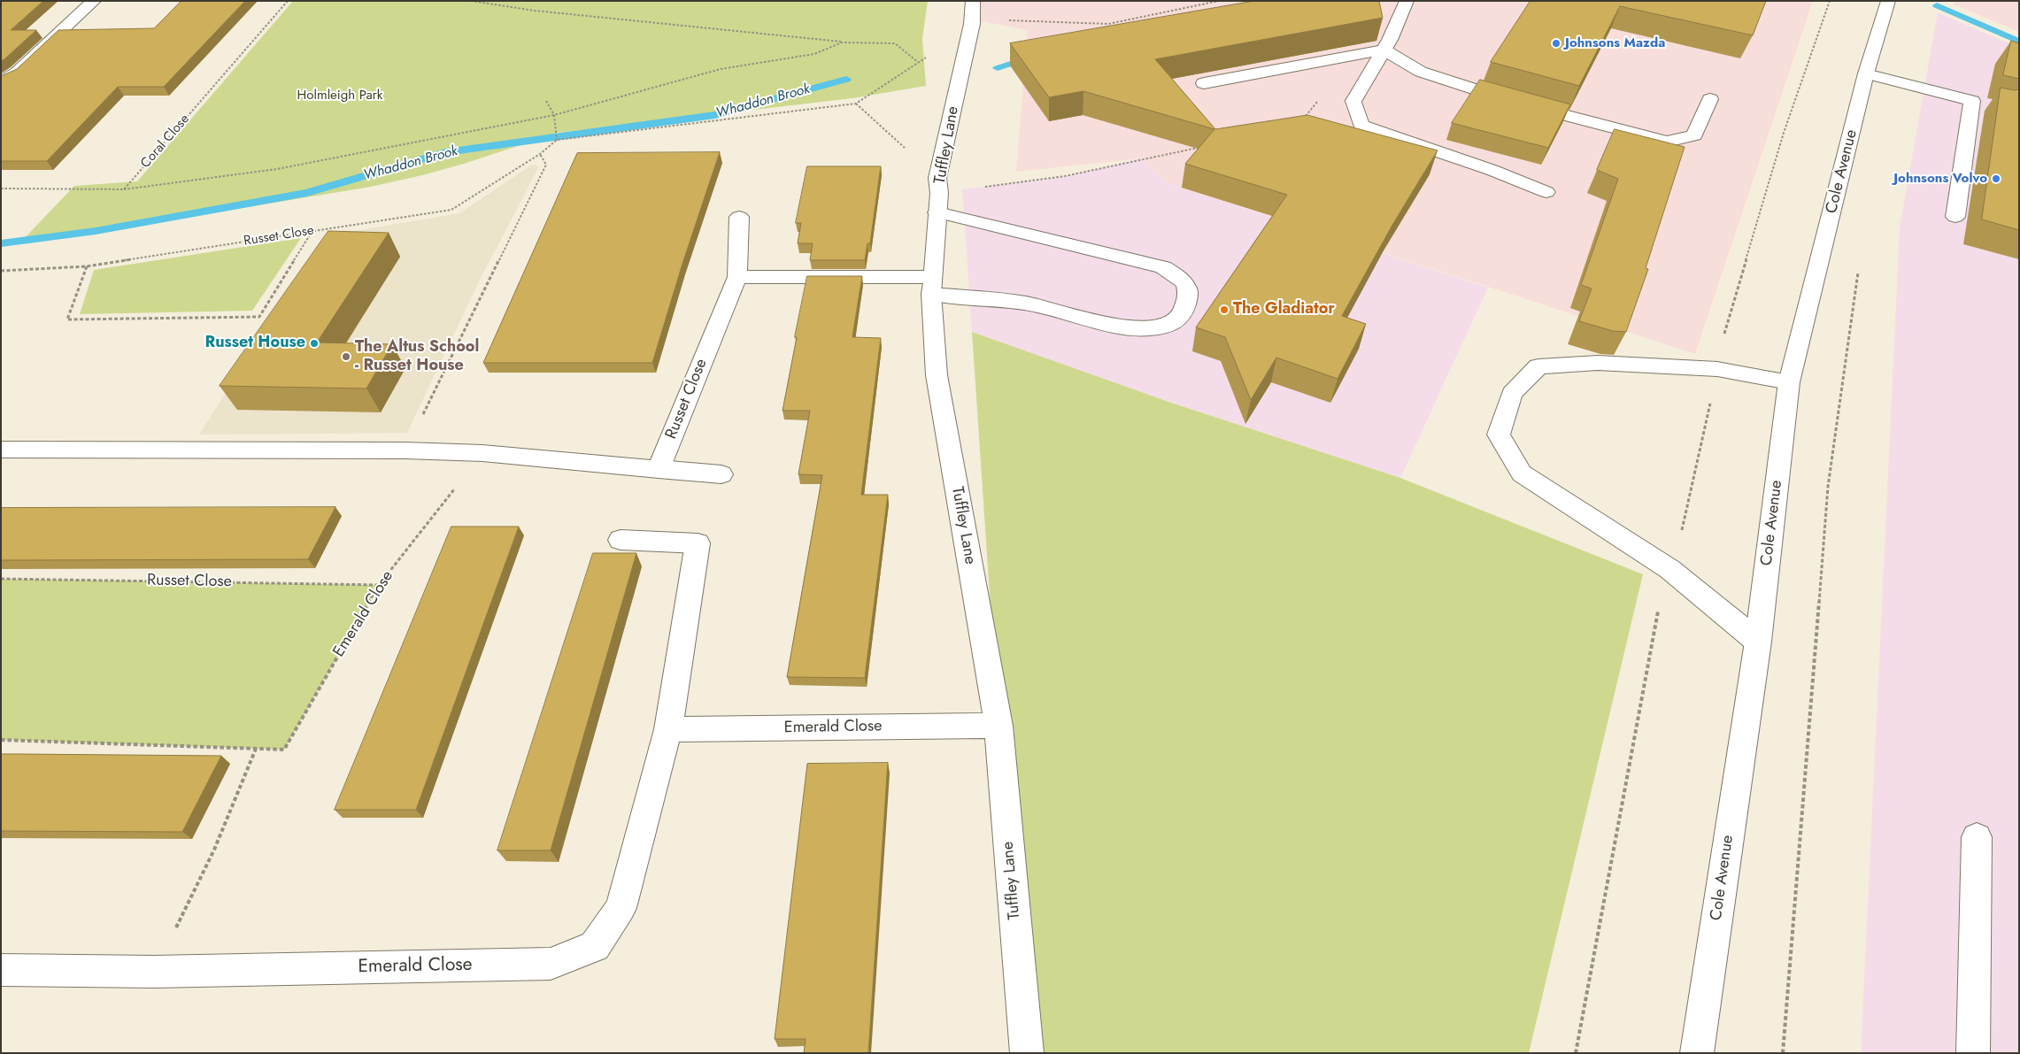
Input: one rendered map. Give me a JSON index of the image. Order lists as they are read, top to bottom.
{
  "streets": {
    "main road": [
      "Tuffley Lane",
      "Cole Avenue",
      "Russet Close",
      "Emerald Close"
    ],
    "path": ["Coral Close"]
  },
  "crossings": [
    ["Tuffley Lane", "Emerald Close"],
    ["Russet Close", "Emerald Close"]
  ],
  "water": ["Whaddon Brook"],
  "parks": ["Holmleigh Park"],
  "places": [
    "Johnsons Mazda",
    "Johnsons Volvo",
    "The Gladiator",
    "Russet House",
    "The Altus School - Russet House"
  ]
}
